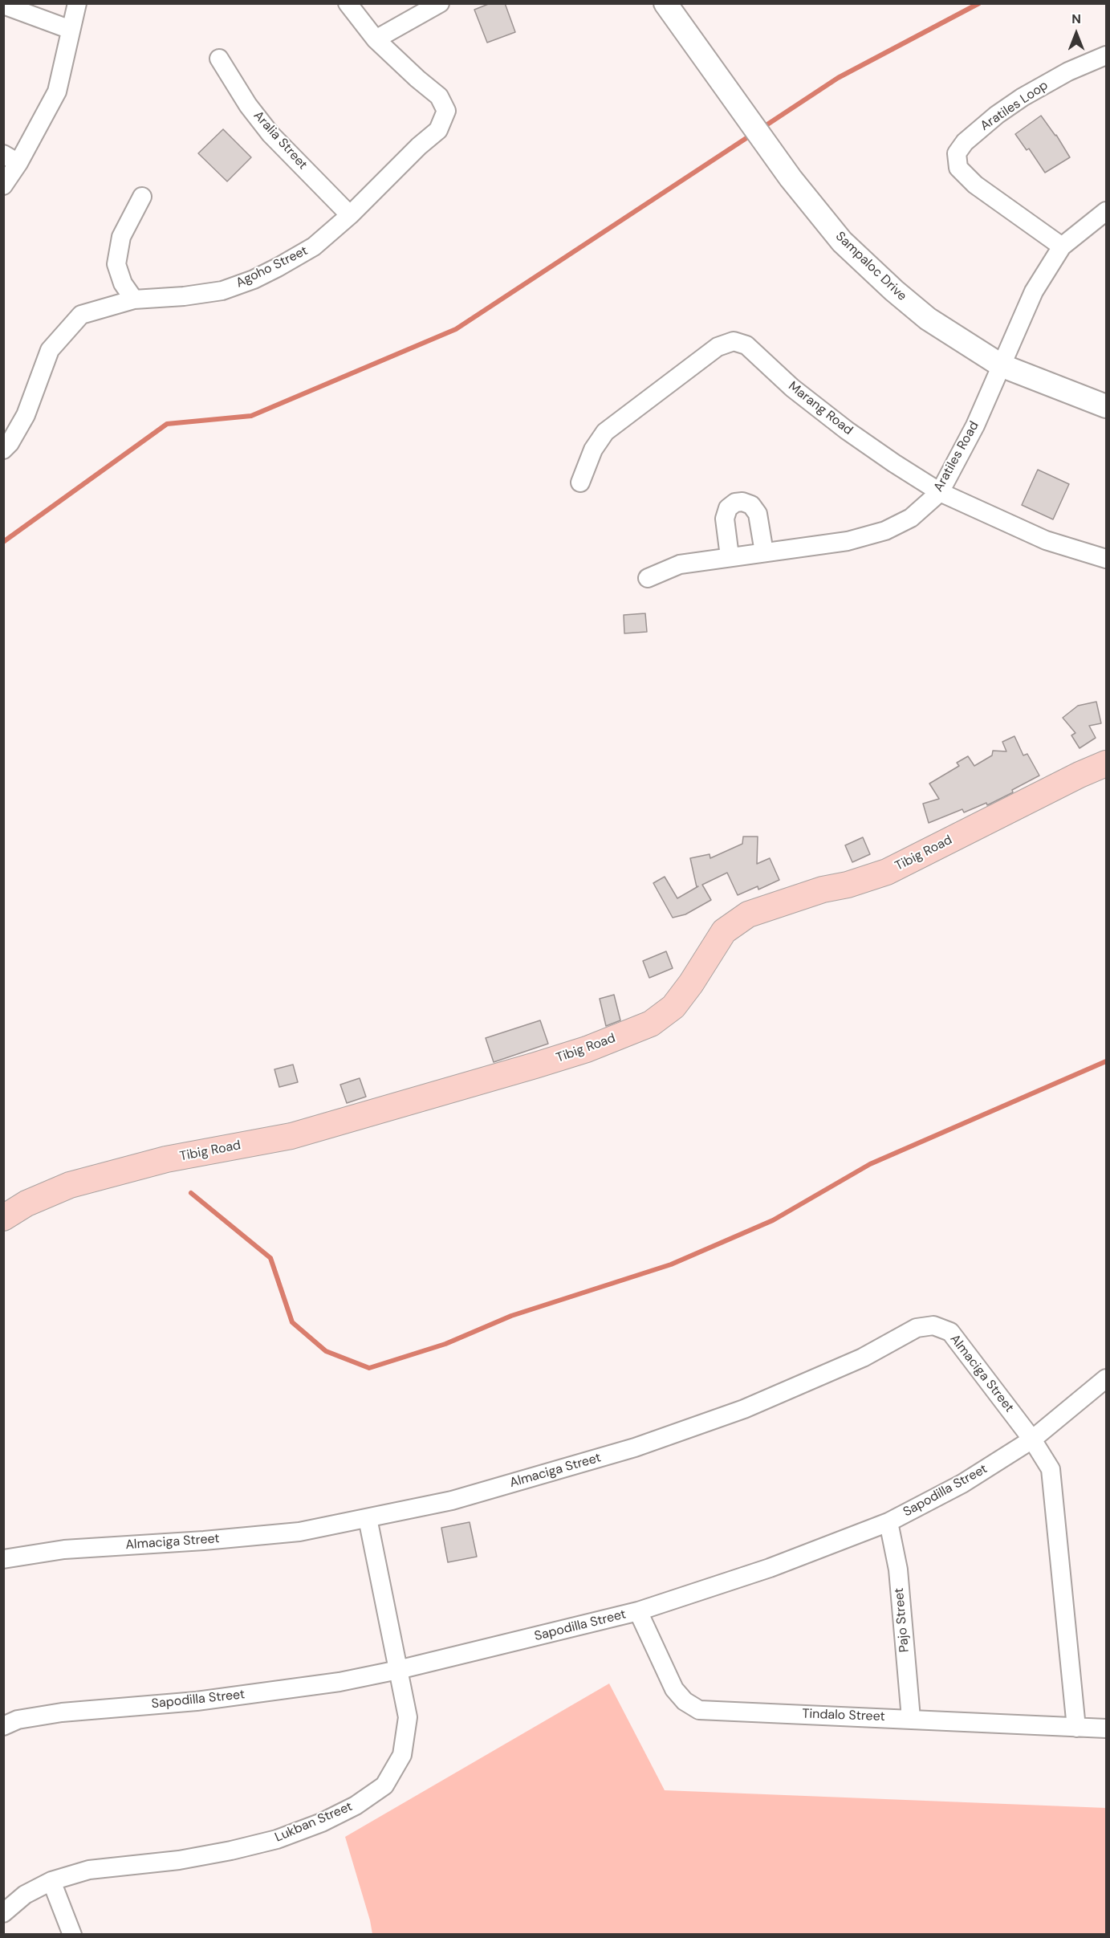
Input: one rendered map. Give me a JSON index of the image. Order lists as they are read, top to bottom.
{
  "streets": {
    "main road": ["Tibig Road"],
    "street": [
      "Aratiles Loop",
      "Aralia Street",
      "Sampaloc Drive",
      "Agoho Street",
      "Marang Road",
      "Aratiles Road",
      "Almaciga Street",
      "Sapodilla Street",
      "Pajo Street",
      "Tindalo Street",
      "Lukban Street"
    ]
  },
  "crossings": [
    ["Aratiles Loop", "Aratiles Road"],
    ["Aralia Street", "Agoho Street"],
    ["Sampaloc Drive", "Aratiles Road"],
    ["Marang Road", "Aratiles Road"],
    ["Almaciga Street", "Sapodilla Street"],
    ["Almaciga Street", "Tindalo Street"],
    ["Almaciga Street", "Lukban Street"],
    ["Sapodilla Street", "Pajo Street"],
    ["Sapodilla Street", "Tindalo Street"],
    ["Sapodilla Street", "Lukban Street"],
    ["Pajo Street", "Tindalo Street"]
  ],
  "north": "top"
}
